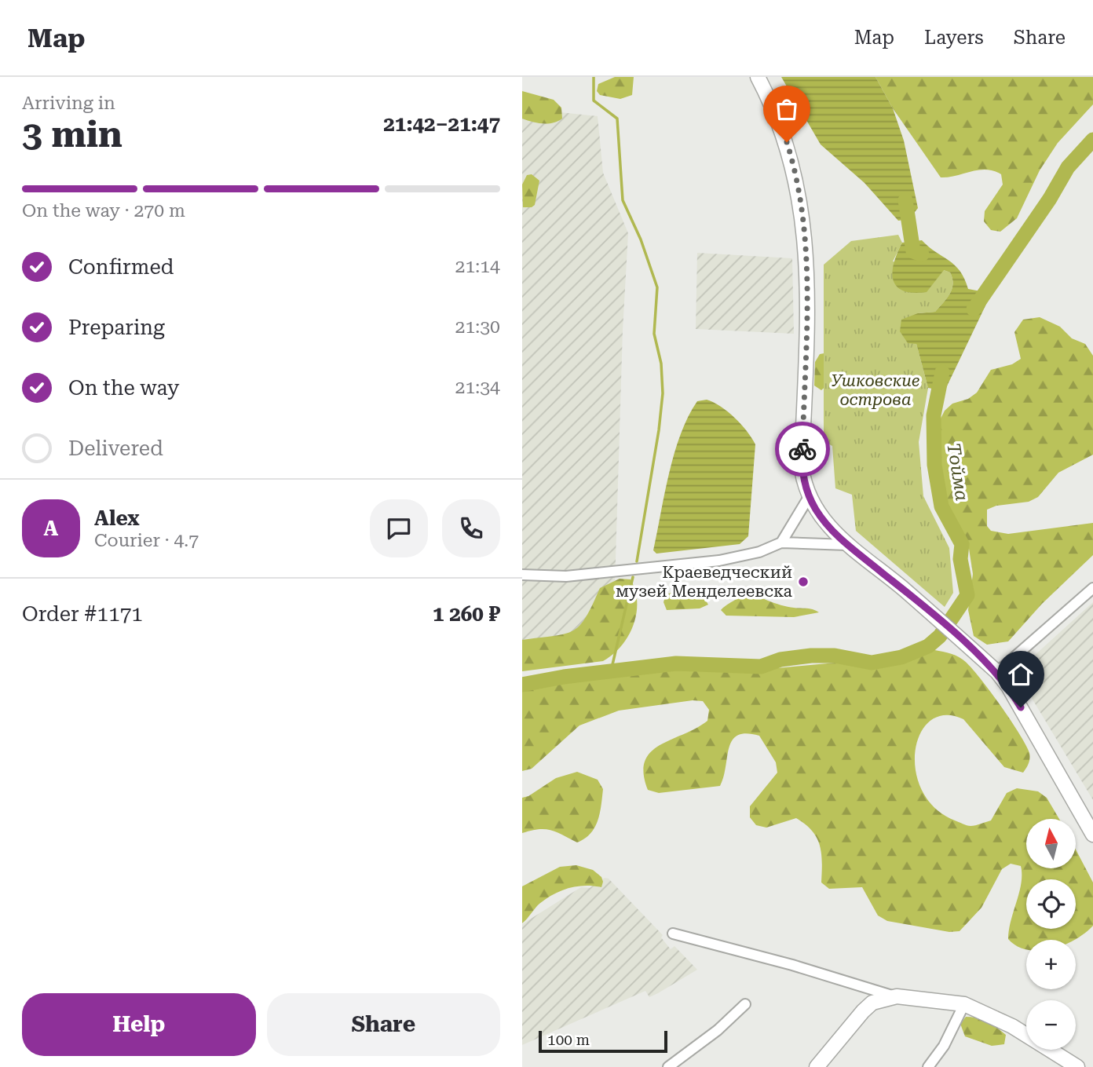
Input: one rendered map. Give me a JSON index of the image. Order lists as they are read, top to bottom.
{
  "water": ["Тойма"],
  "parks": ["Ушковские острова"],
  "places": ["Краеведческий музей Менделеевска"],
  "scale_bar": "100 m",
  "north": "top",
  "page": {
    "header": "Map",
    "nav": ["Map", "Layers", "Share"],
    "heading": ["3 min", "Arriving in", "21:42–21:47"],
    "panel": [
      "Alex",
      "Courier · 4.7",
      "Order #1171",
      "1 260 ₽"
    ],
    "bar": "On the way · 270 m",
    "list": [
      ["Confirmed", "21:14"],
      ["Preparing", "21:30"],
      ["On the way", "21:34"],
      "Delivered"
    ],
    "round": "A",
    "map_buttons": ["+", "−"],
    "buttons": ["Help", "Share"],
    "scale": "100 m"
  }
}
